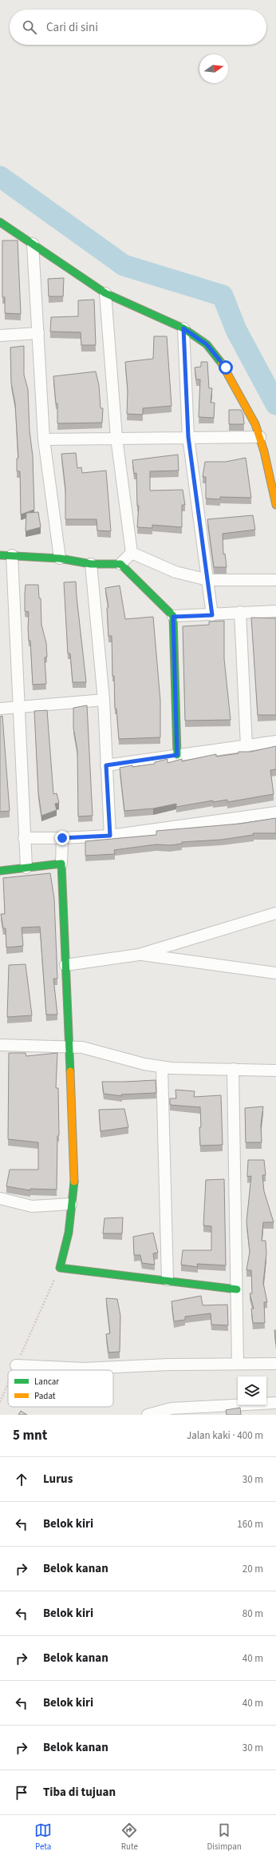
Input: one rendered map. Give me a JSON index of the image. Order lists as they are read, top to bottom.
{
  "legend": ["Lancar", "Padat"],
  "north": "right",
  "page": {
    "search": "Cari di sini",
    "heading": ["5 mnt", "Jalan kaki · 400 m"],
    "list": [
      ["Lurus", "30 m"],
      ["Belok kiri", "160 m"],
      ["Belok kanan", "20 m"],
      ["Belok kiri", "80 m"],
      ["Belok kanan", "40 m"],
      ["Belok kiri", "40 m"],
      ["Belok kanan", "30 m"],
      "Tiba di tujuan"
    ],
    "nav": ["Peta", "Rute", "Disimpan"]
  }
}
